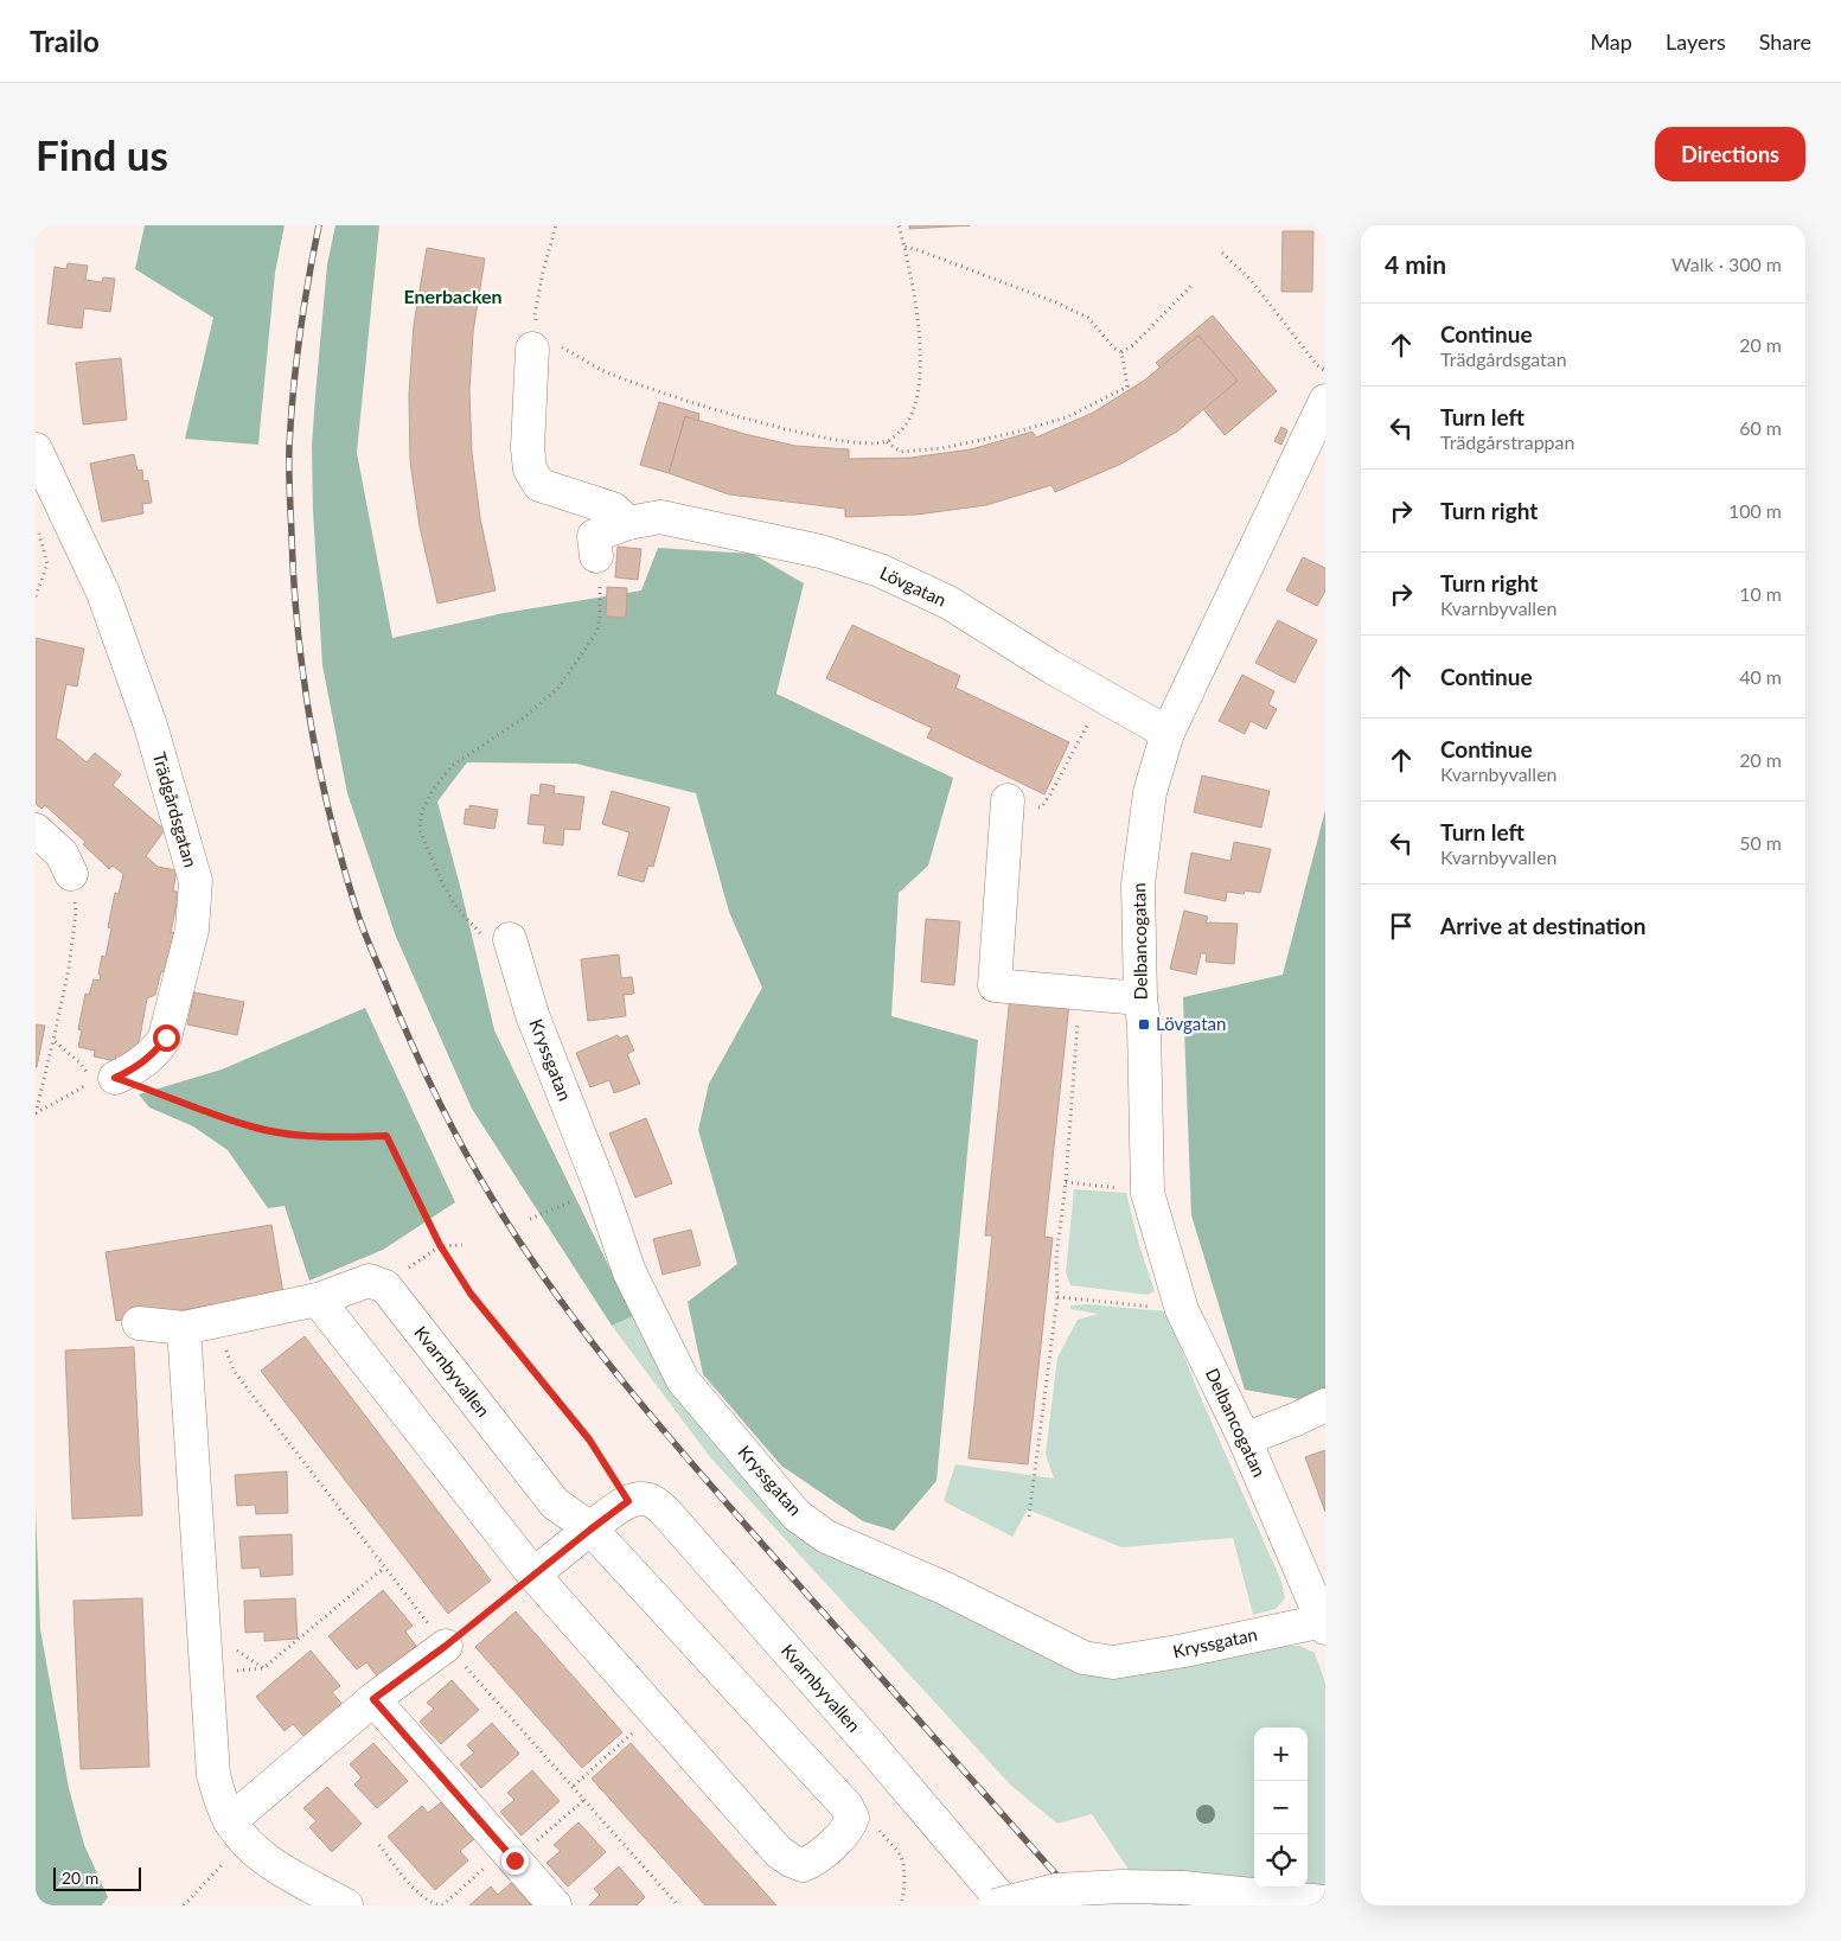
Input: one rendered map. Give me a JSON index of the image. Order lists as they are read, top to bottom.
{
  "streets": {
    "street": [
      "Lövgatan",
      "Trädgårdsgatan",
      "Delbancogatan",
      "Kryssgatan",
      "Kvarnbyvallen"
    ]
  },
  "crossings": [
    ["Lövgatan", "Delbancogatan"],
    ["Delbancogatan", "Kryssgatan"]
  ],
  "districts": ["Enerbacken"],
  "places": {
    "transit": ["Lövgatan"]
  },
  "scale_bar": "20 m",
  "page": {
    "header": "Trailo",
    "nav": ["Map", "Layers", "Share"],
    "buttons": "Directions",
    "title": "Find us",
    "heading": ["4 min", "Walk · 300 m"],
    "list": [
      ["Continue", "Trädgårdsgatan", "20 m"],
      ["Turn left", "Trädgårstrappan", "60 m"],
      ["Turn right", "100 m"],
      ["Turn right", "Kvarnbyvallen", "10 m"],
      ["Continue", "40 m"],
      ["Continue", "Kvarnbyvallen", "20 m"],
      ["Turn left", "Kvarnbyvallen", "50 m"],
      "Arrive at destination"
    ],
    "map_buttons": ["+", "−"],
    "scale": "20 m"
  }
}
